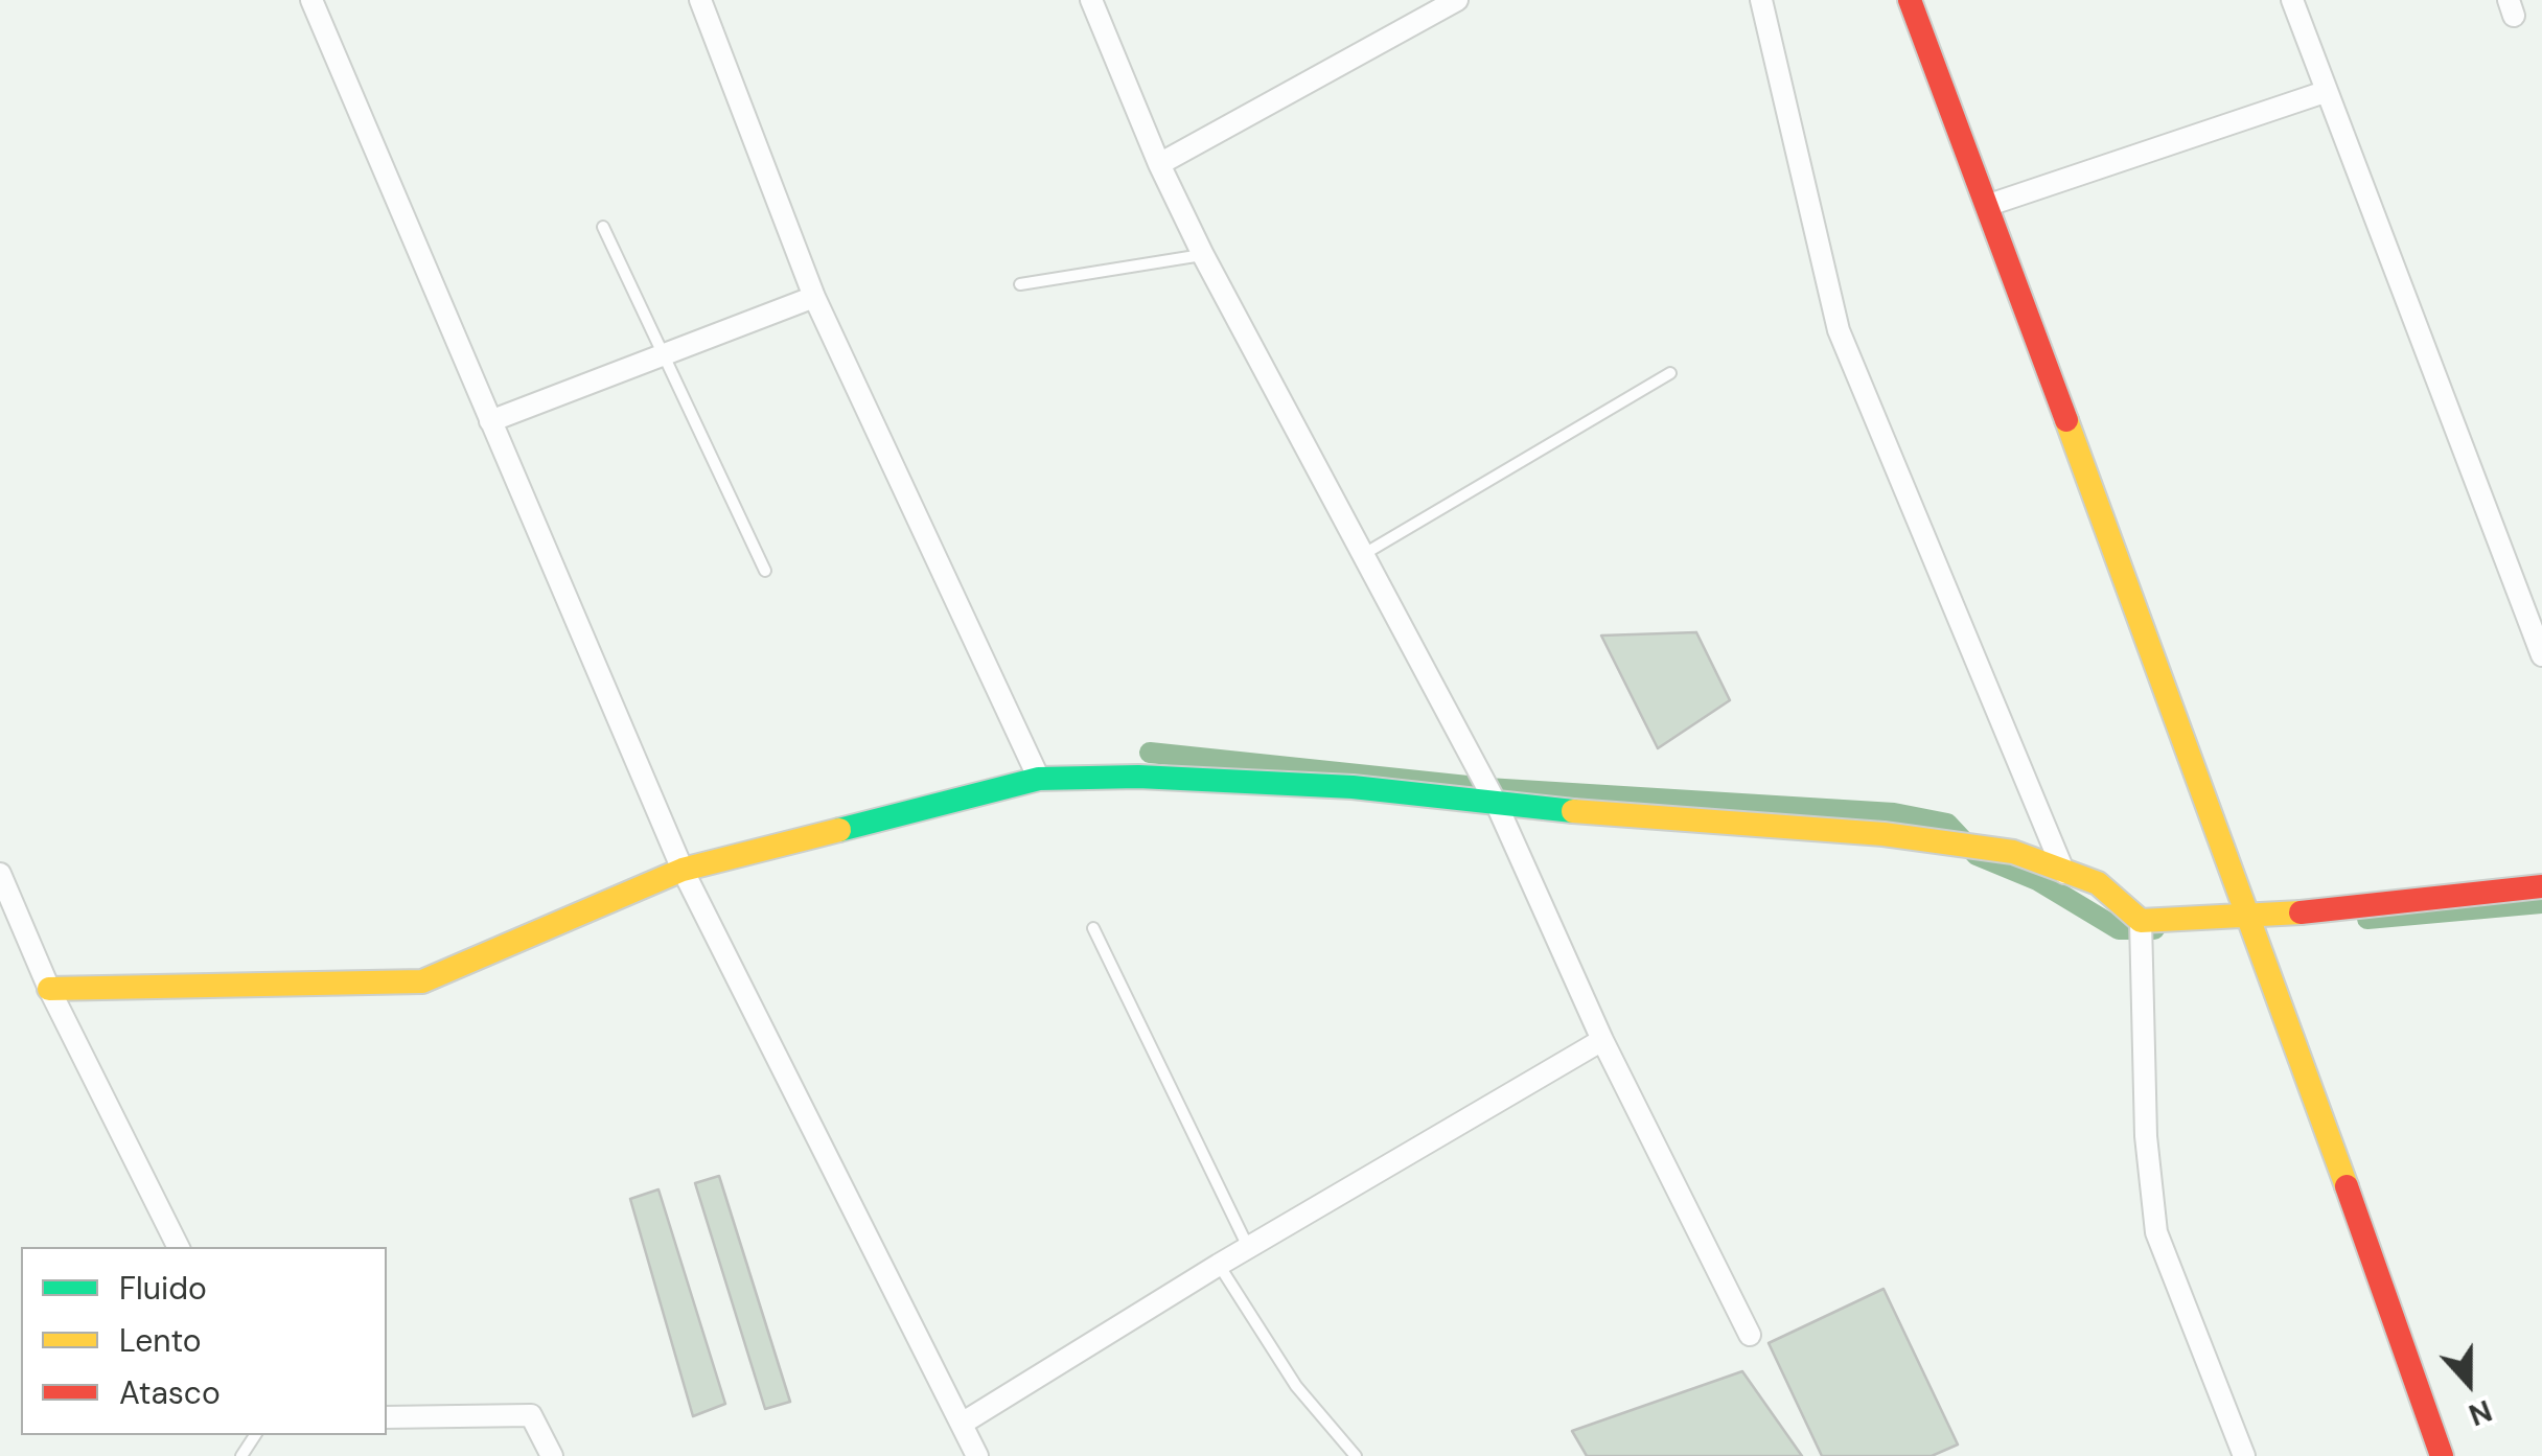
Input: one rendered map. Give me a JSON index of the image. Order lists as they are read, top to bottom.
{
  "legend": ["Fluido", "Lento", "Atasco"],
  "north": "bottom"
}
